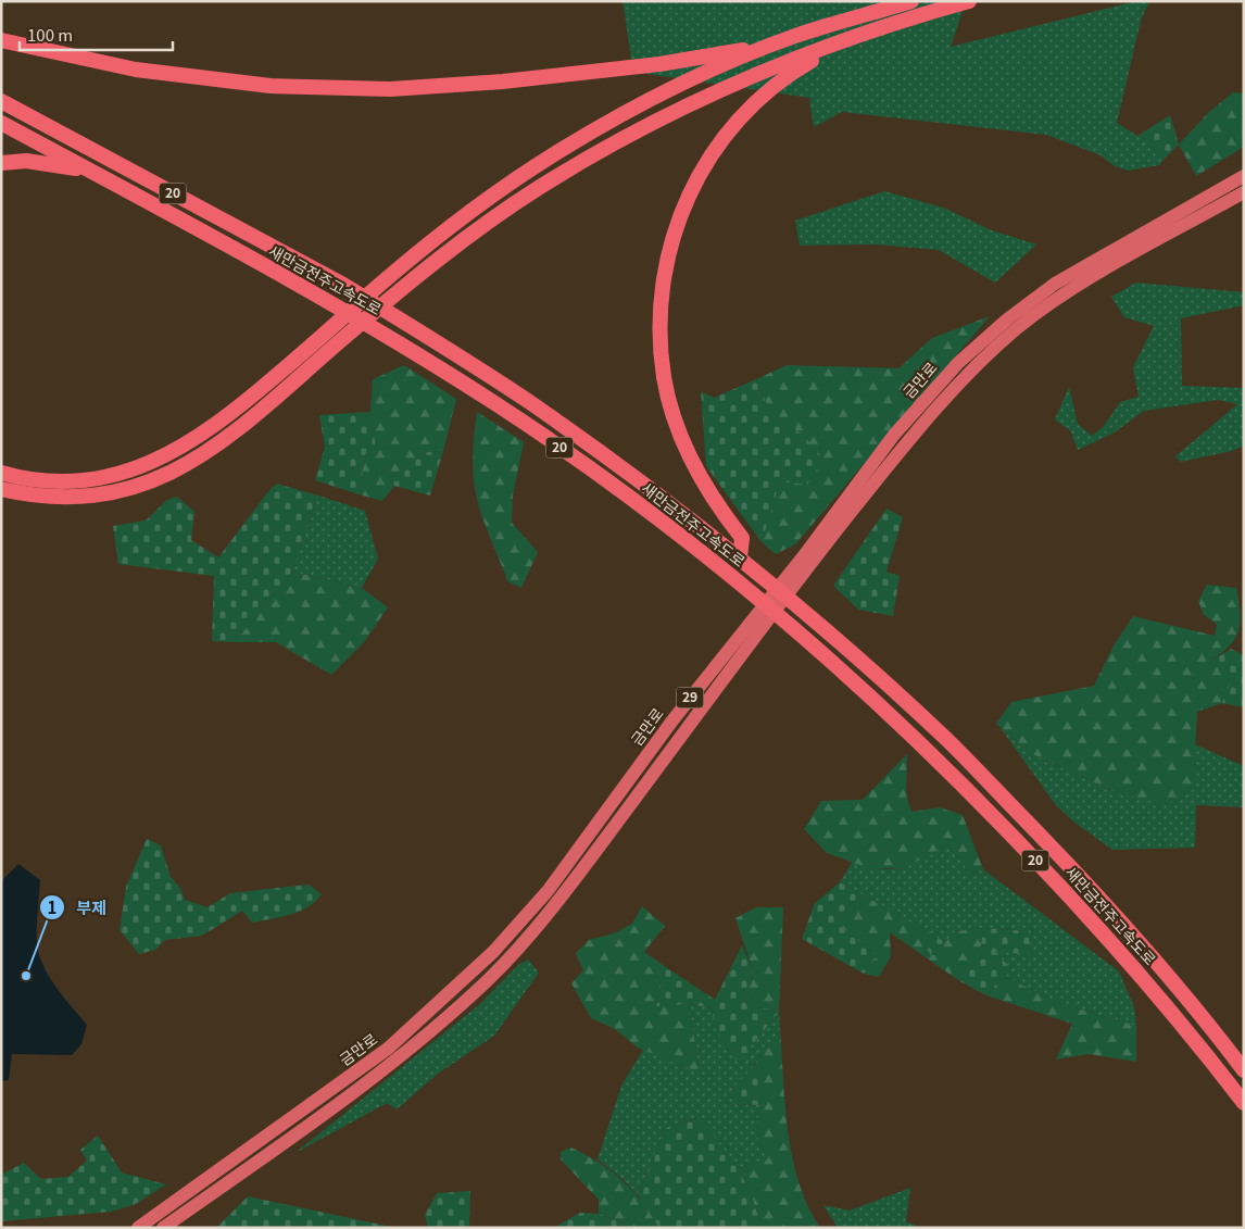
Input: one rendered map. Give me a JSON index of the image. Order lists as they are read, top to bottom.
{
  "streets": {
    "highway": [
      "20",
      "새만금전주고속도로",
      "금만로",
      "29"
    ]
  },
  "places": ["부제"],
  "scale_bar": "100 m"
}
